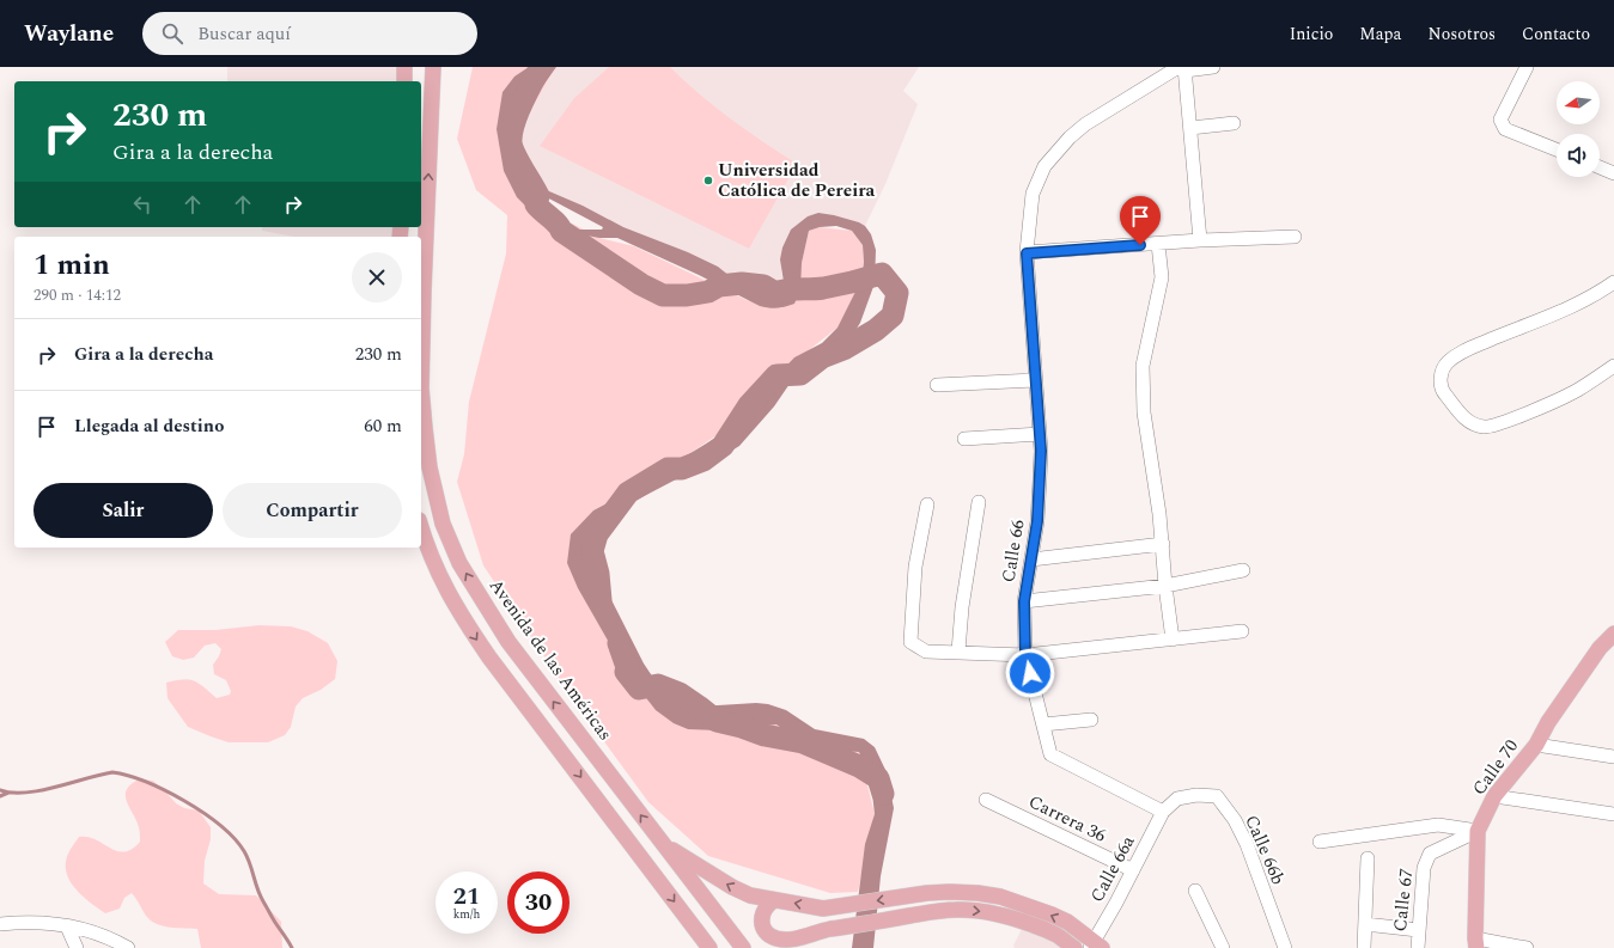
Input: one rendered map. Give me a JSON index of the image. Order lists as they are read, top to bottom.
{
  "streets": {
    "main road": ["Avenida de las Américas", "Calle 70"],
    "street": [
      "Calle 66",
      "Carrera 36",
      "Calle 66b",
      "Calle 66a",
      "Calle 67"
    ]
  },
  "crossings": [
    ["Calle 66", "Calle 66b"],
    ["Calle 66", "Calle 66a"],
    ["Calle 70", "Calle 67"],
    ["Carrera 36", "Calle 66a"],
    ["Calle 66b", "Calle 66a"]
  ],
  "places": ["Universidad Católica de Pereira"],
  "north": "left",
  "page": {
    "header": "Waylane",
    "search": "Buscar aquí",
    "nav": [
      "Inicio",
      "Mapa",
      "Nosotros",
      "Contacto"
    ],
    "turn": ["230 m", "Gira a la derecha"],
    "heading": ["1 min", "290 m · 14:12"],
    "list": [
      {
        "name": "Gira a la derecha",
        "value": "230 m"
      },
      {
        "name": "Llegada al destino",
        "value": "60 m"
      }
    ],
    "buttons": ["Salir", "Compartir"],
    "speed": "21 km/h",
    "limit": "30"
  }
}
